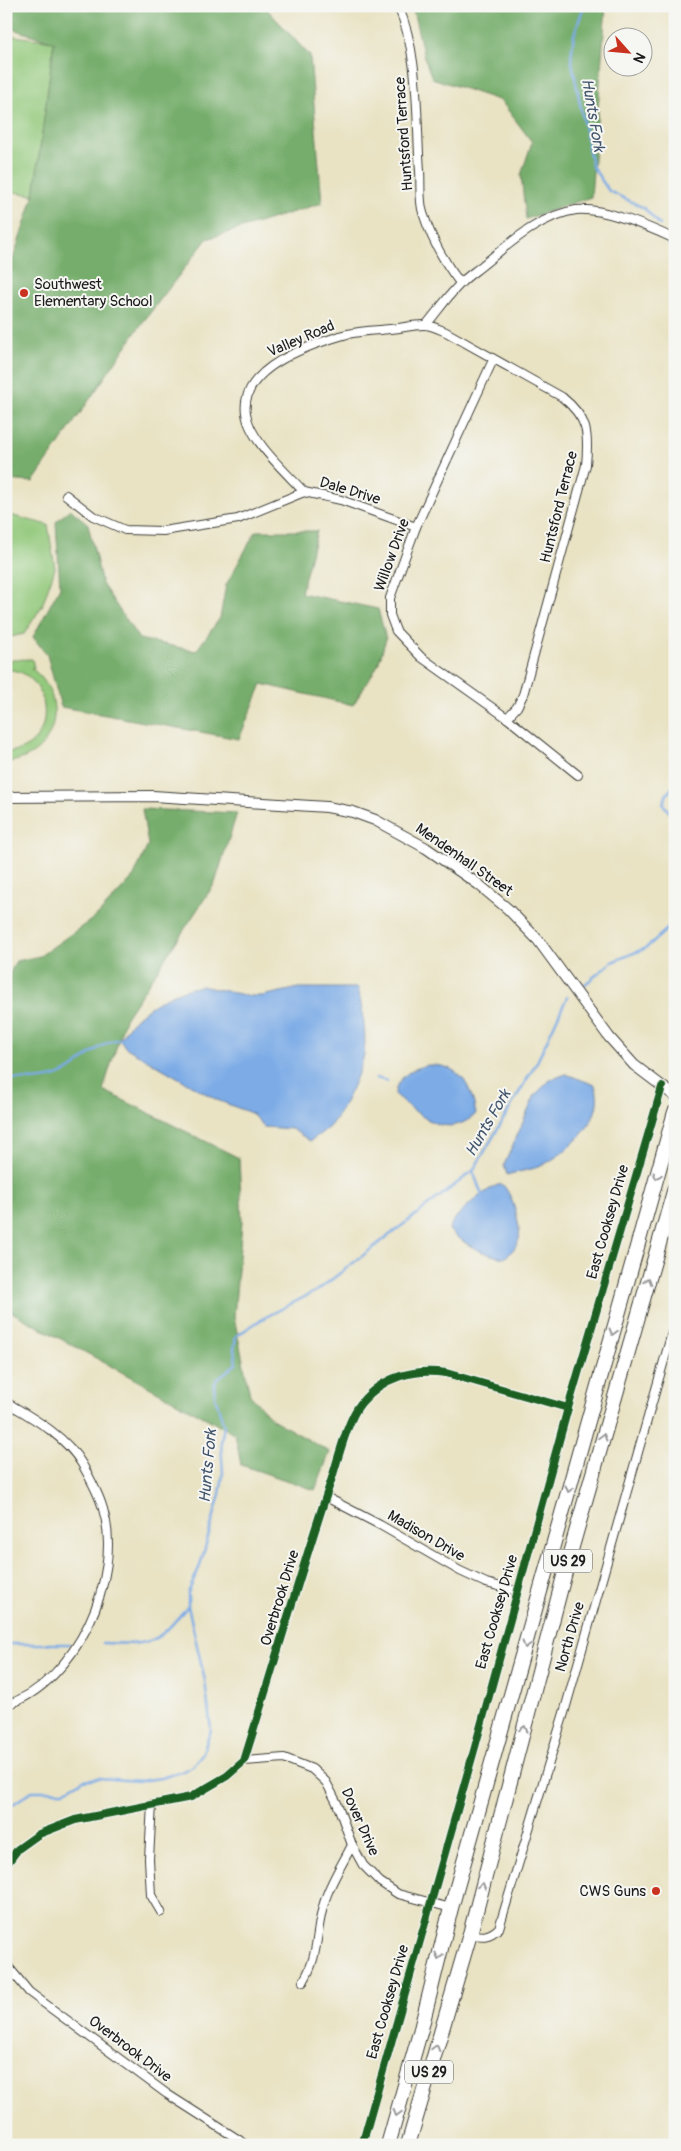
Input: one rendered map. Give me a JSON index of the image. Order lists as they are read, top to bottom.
{
  "streets": {
    "highway": ["US 29"],
    "street": [
      "Huntsford Terrace",
      "Valley Road",
      "Dale Drive",
      "Willow Drive",
      "Mendenhall Street",
      "East Cooksey Drive",
      "Madison Drive",
      "Overbrook Drive",
      "North Drive",
      "Dover Drive"
    ]
  },
  "crossings": [
    ["Huntsford Terrace", "Valley Road"],
    ["Huntsford Terrace", "Willow Drive"],
    ["Valley Road", "Dale Drive"],
    ["Dale Drive", "Willow Drive"],
    ["Mendenhall Street", "East Cooksey Drive"],
    ["East Cooksey Drive", "Madison Drive"],
    ["East Cooksey Drive", "Overbrook Drive"],
    ["East Cooksey Drive", "Dover Drive"],
    ["Madison Drive", "Overbrook Drive"],
    ["US 29", "North Drive"],
    ["US 29", "Dover Drive"],
    ["Overbrook Drive", "Dover Drive"]
  ],
  "water": ["Hunts Fork"],
  "places": ["Southwest Elementary School", "CWS Guns"],
  "north": "bottom right"
}
